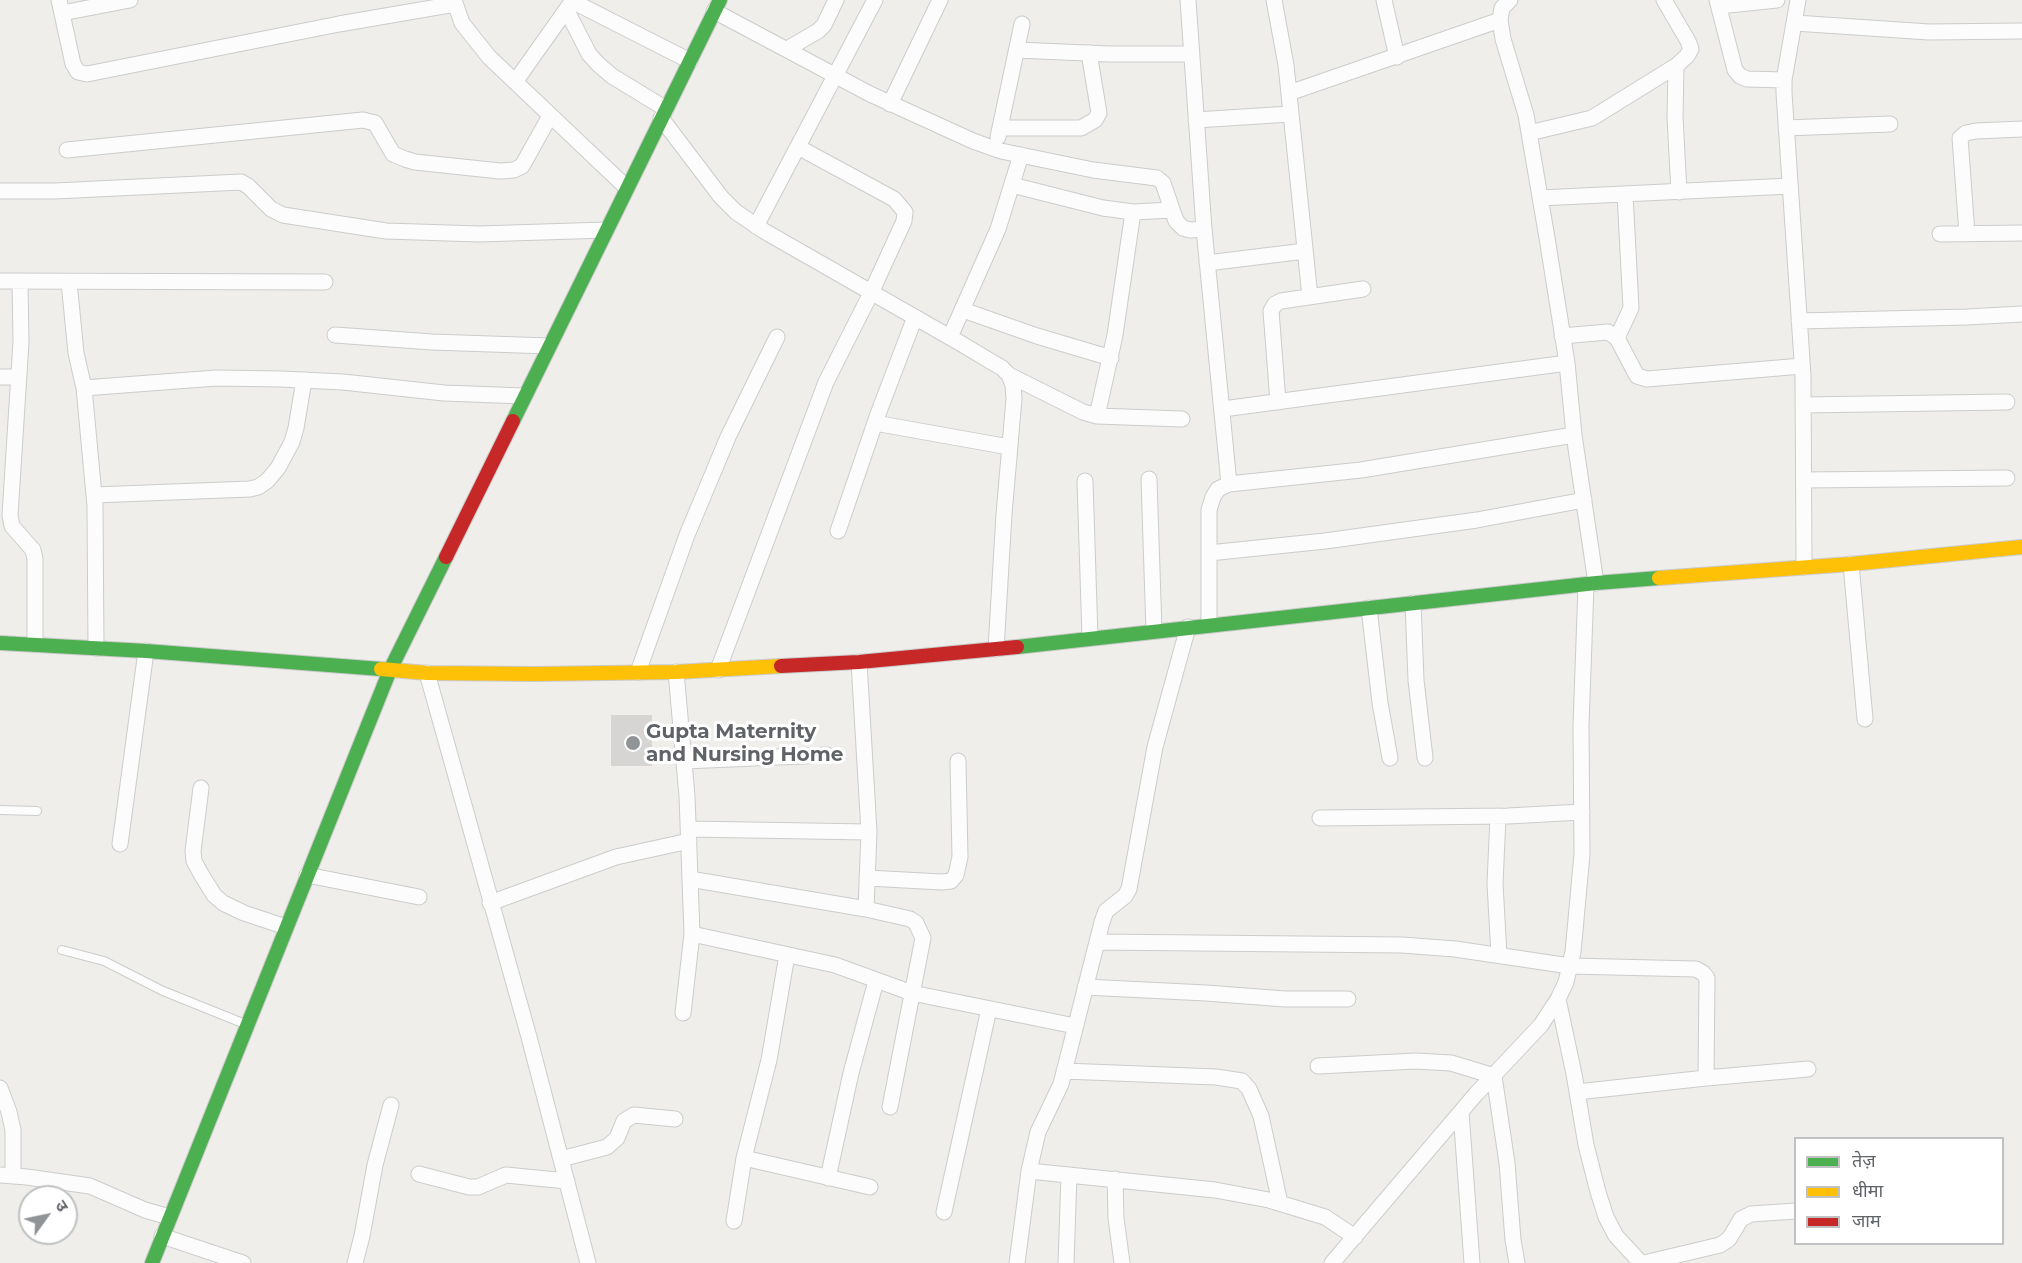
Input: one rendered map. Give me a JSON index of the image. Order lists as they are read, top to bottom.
{
  "places": ["Gupta Maternity and Nursing Home"],
  "legend": ["तेज़", "धीमा", "जाम"],
  "north": "top right"
}
